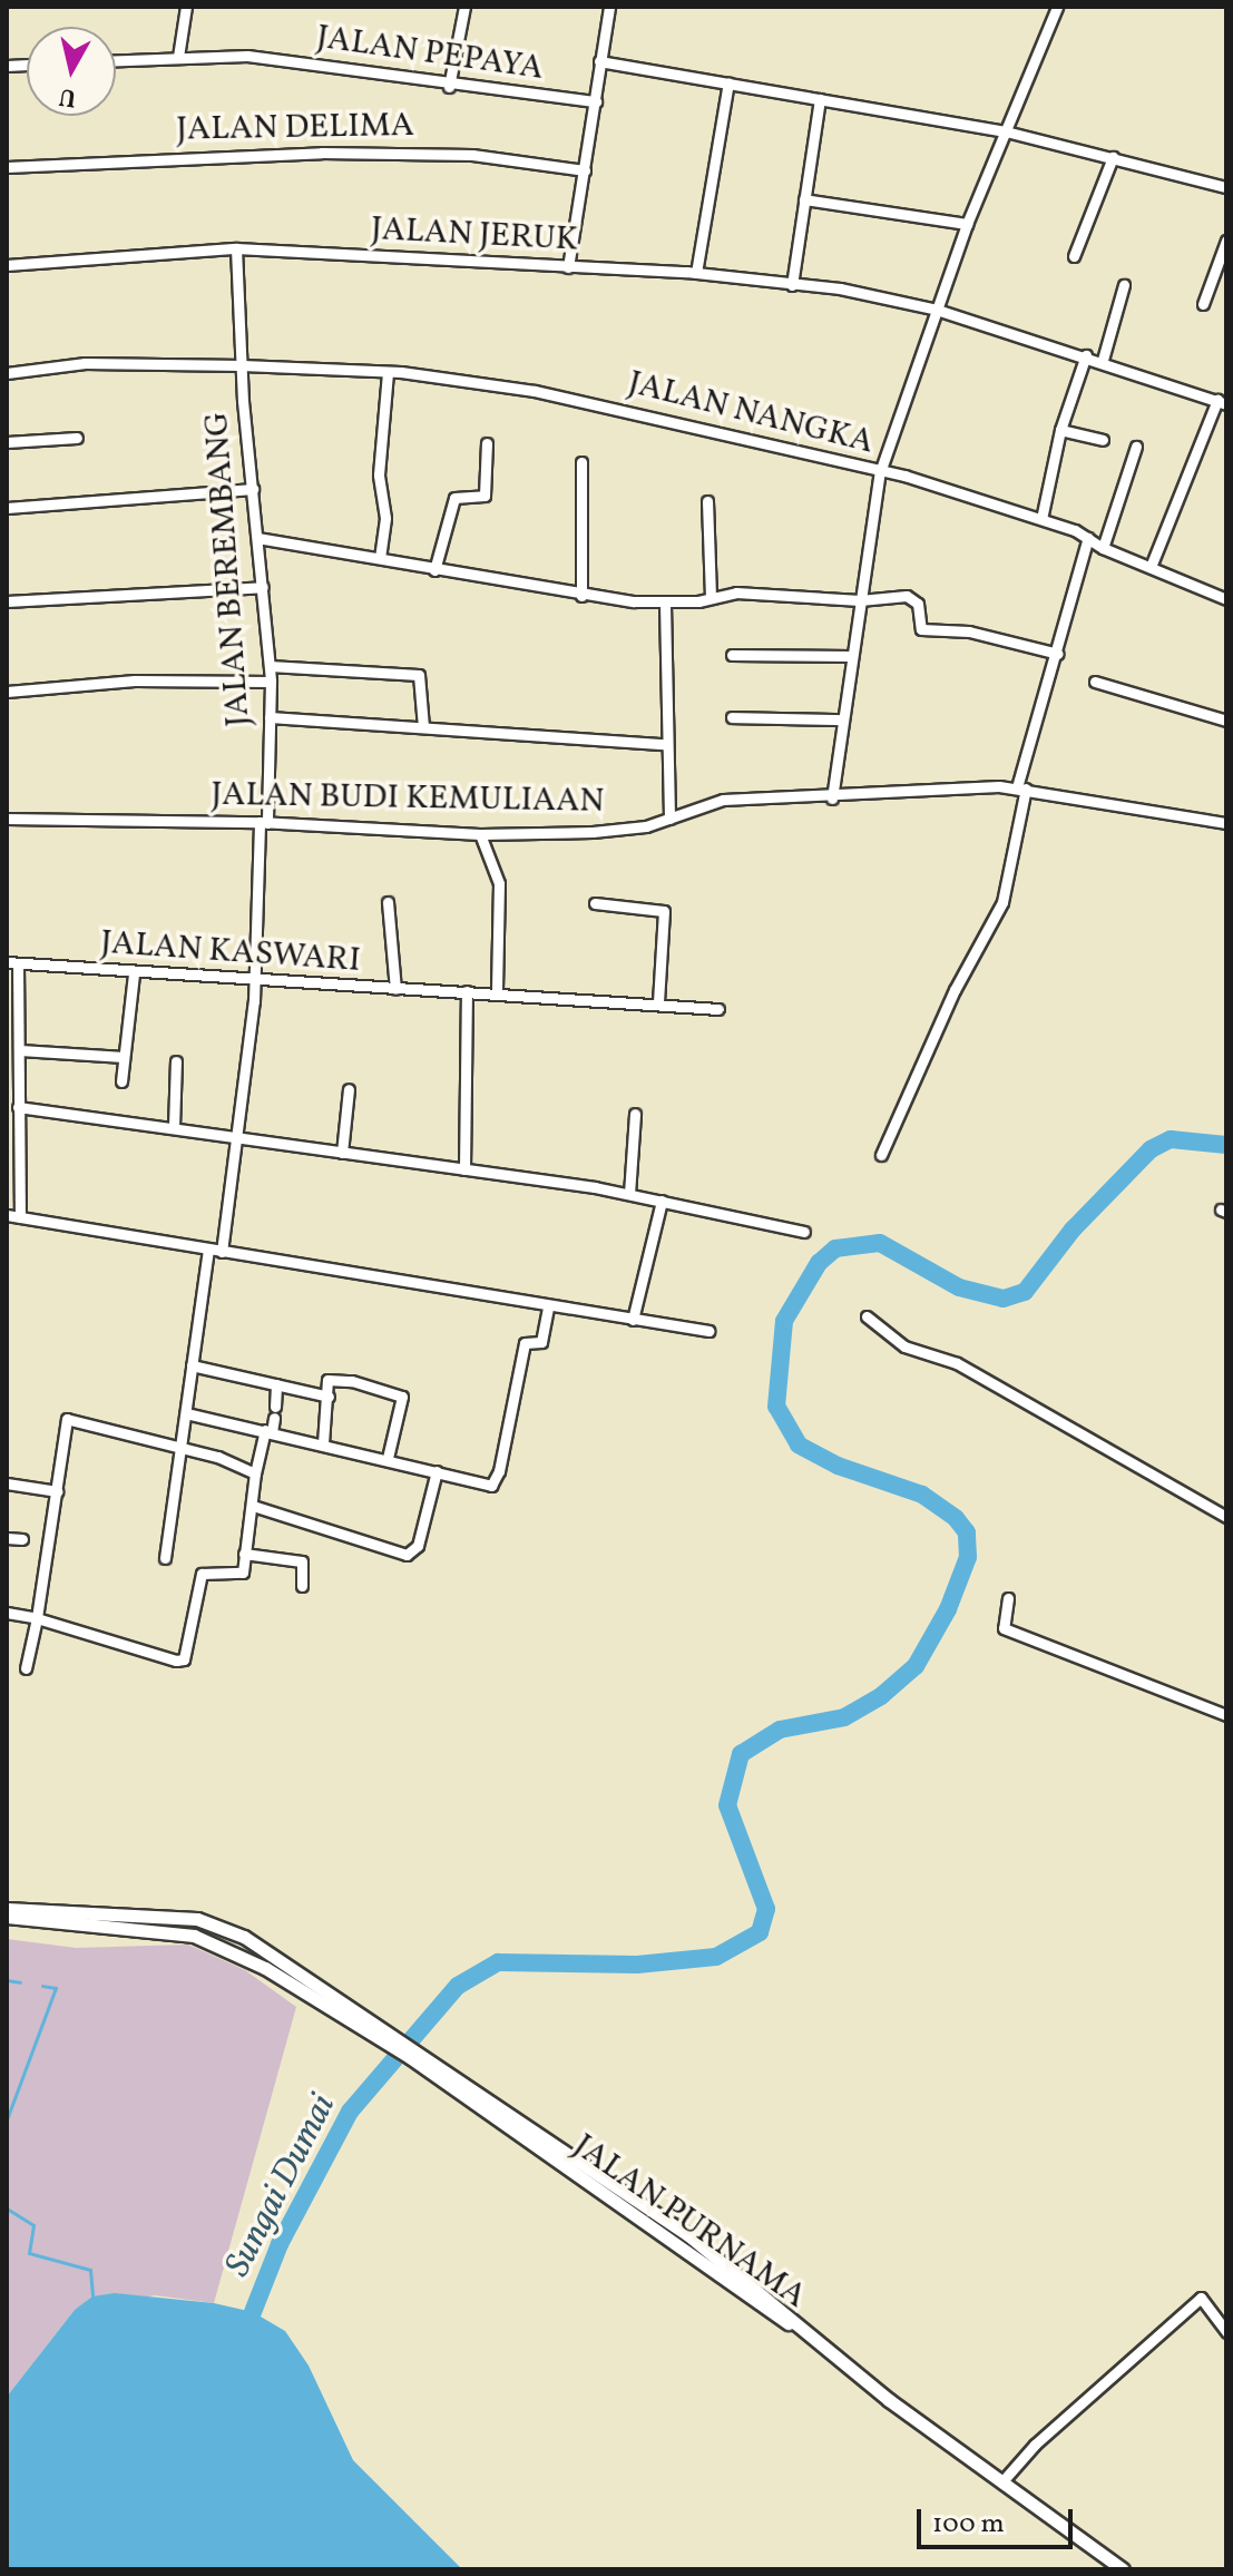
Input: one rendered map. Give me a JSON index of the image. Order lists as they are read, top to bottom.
{
  "streets": {
    "main road": ["JALAN PURNAMA"],
    "street": [
      "JALAN PEPAYA",
      "JALAN DELIMA",
      "JALAN JERUK",
      "JALAN NANGKA",
      "JALAN BEREMBANG",
      "JALAN BUDI KEMULIAAN",
      "JALAN KASWARI"
    ]
  },
  "crossings": [
    ["JALAN JERUK", "JALAN BEREMBANG"],
    ["JALAN NANGKA", "JALAN BEREMBANG"],
    ["JALAN BEREMBANG", "JALAN BUDI KEMULIAAN"],
    ["JALAN BEREMBANG", "JALAN KASWARI"]
  ],
  "water": ["Sungai Dumai"],
  "scale_bar": "100 m",
  "north": "bottom"
}
